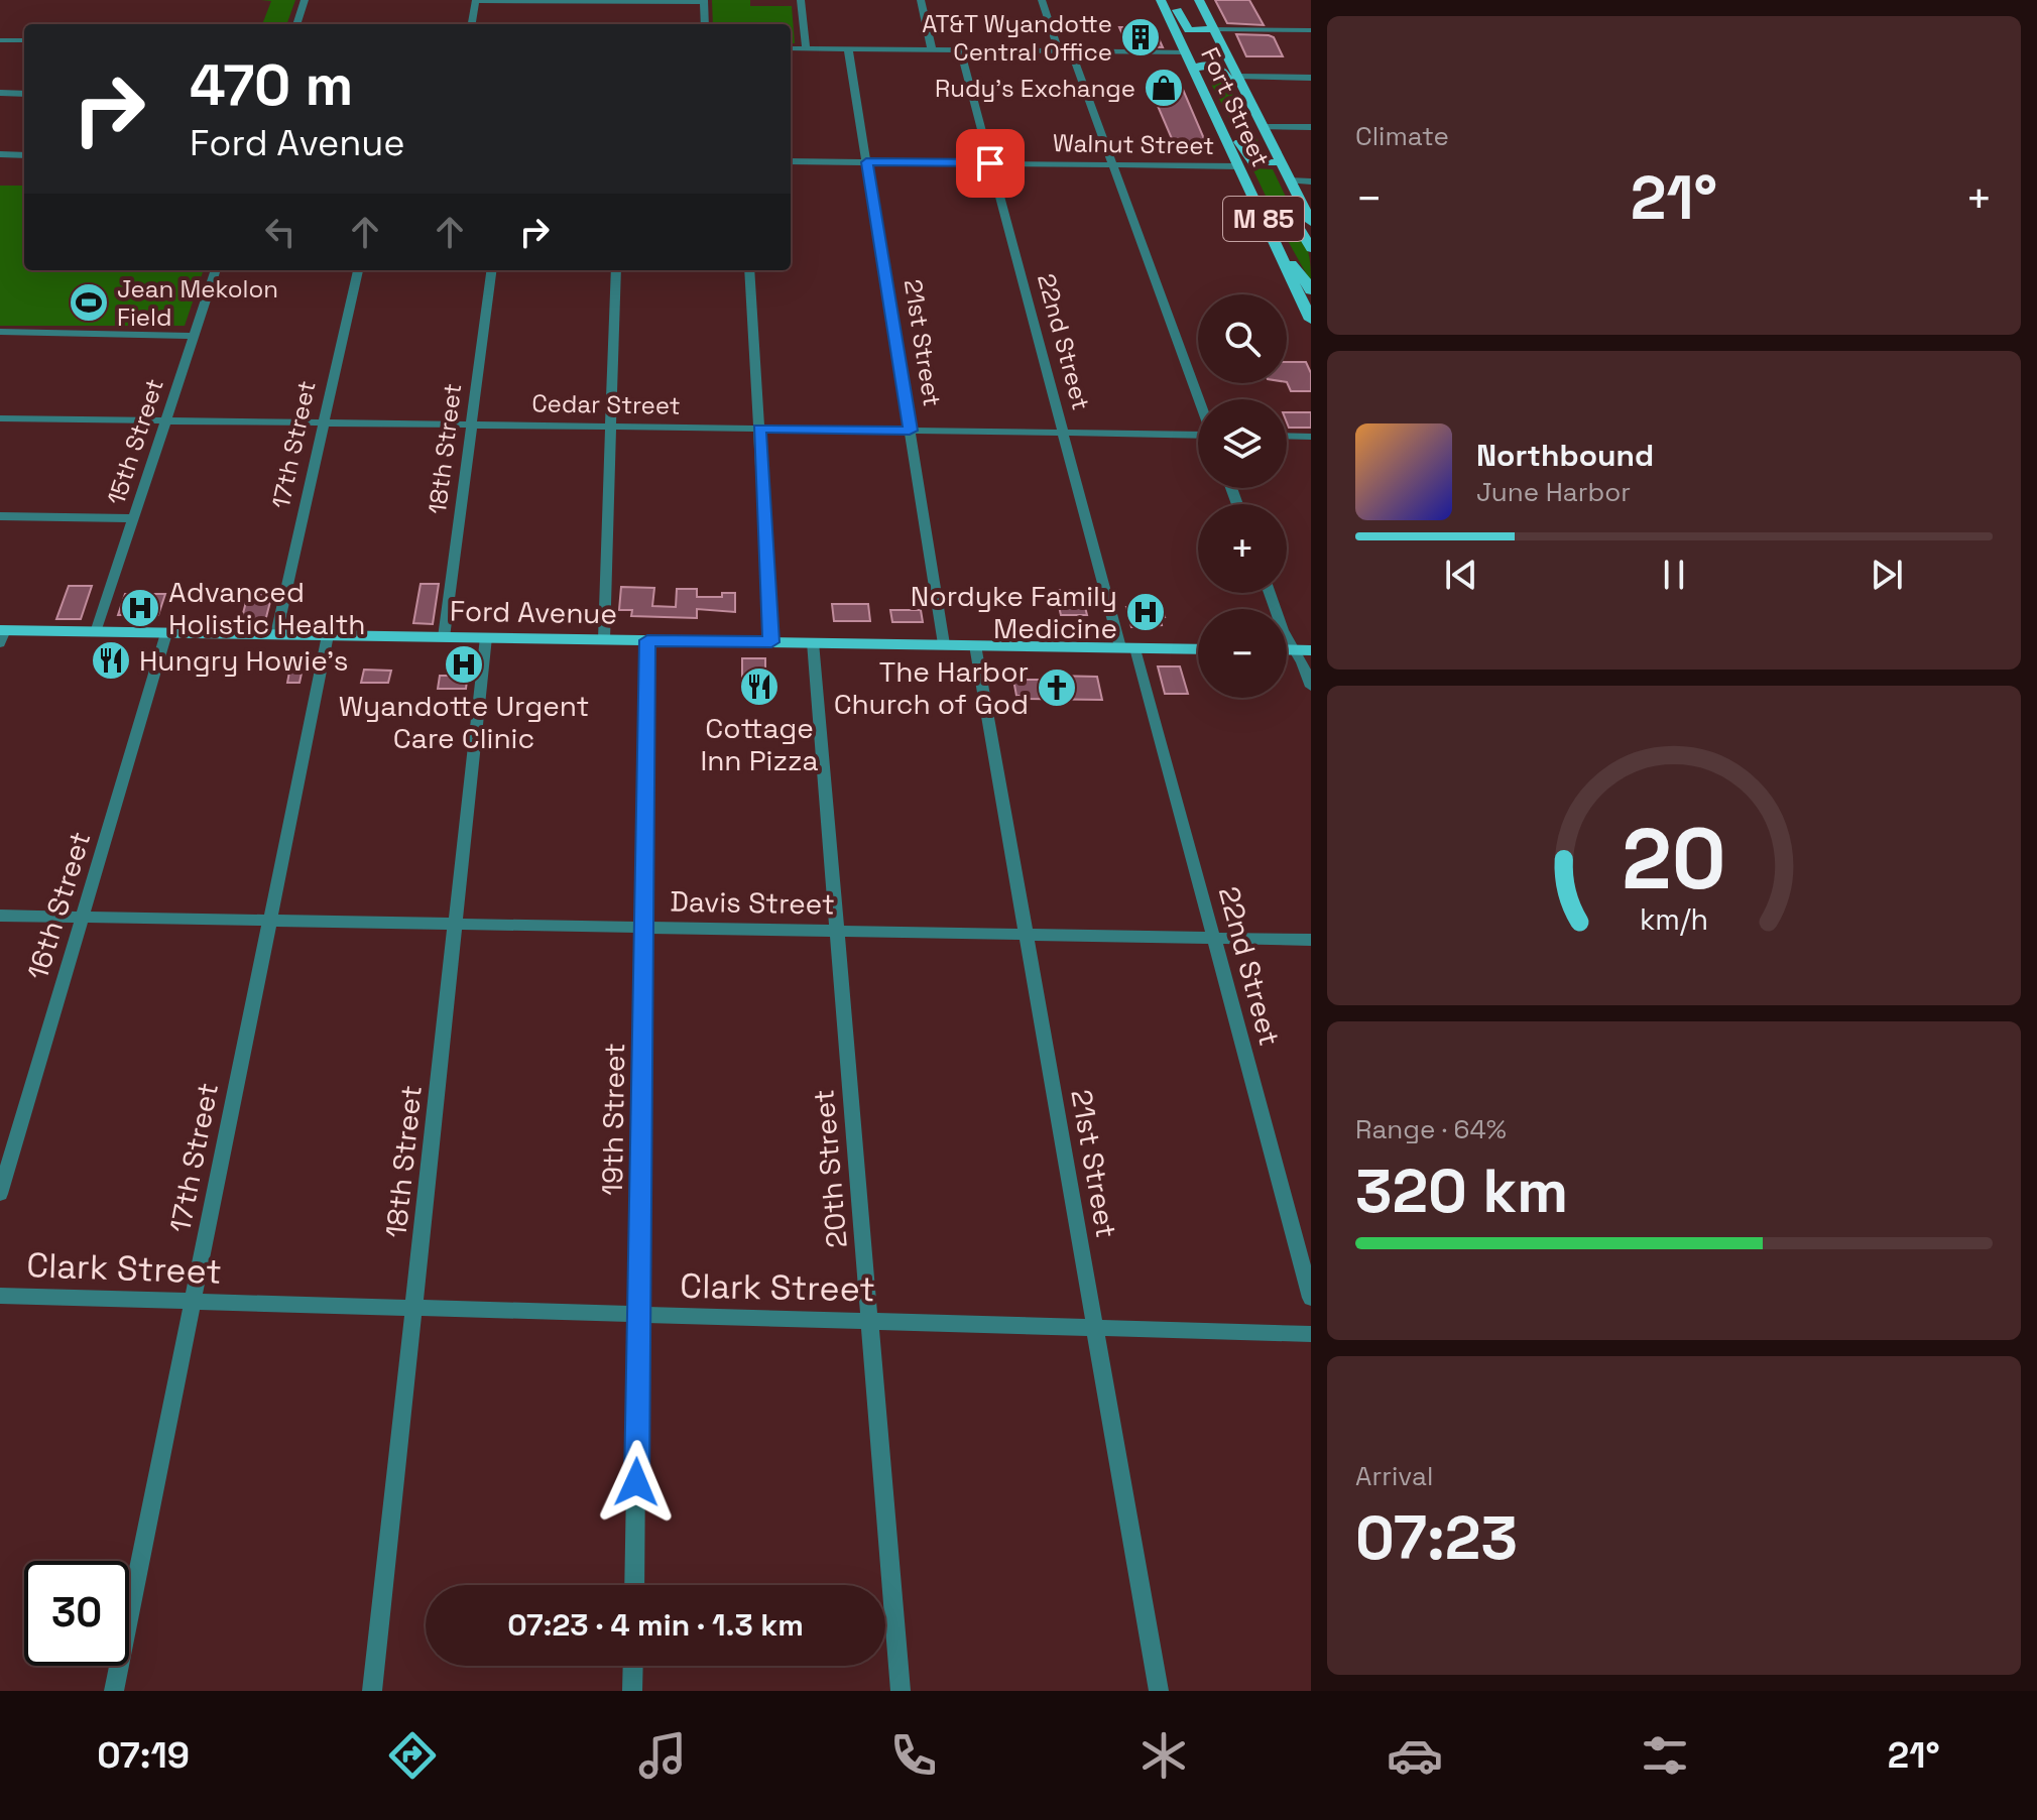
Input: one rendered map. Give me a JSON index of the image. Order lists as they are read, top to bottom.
{
  "streets": {
    "main road": ["Fort Street", "M 85", "Ford Avenue"],
    "street": [
      "Walnut Street",
      "22nd Street",
      "21st Street",
      "Cedar Street",
      "15th Street",
      "17th Street",
      "18th Street",
      "Davis Street",
      "16th Street",
      "19th Street",
      "20th Street",
      "Clark Street"
    ]
  },
  "crossings": [
    ["Fort Street", "Walnut Street"],
    ["Walnut Street", "22nd Street"],
    ["Walnut Street", "21st Street"],
    ["22nd Street", "Cedar Street"],
    ["22nd Street", "Ford Avenue"],
    ["22nd Street", "Davis Street"],
    ["21st Street", "Cedar Street"],
    ["21st Street", "Ford Avenue"],
    ["21st Street", "Davis Street"],
    ["21st Street", "Clark Street"],
    ["Cedar Street", "15th Street"],
    ["Cedar Street", "17th Street"],
    ["Cedar Street", "18th Street"],
    ["15th Street", "Ford Avenue"],
    ["17th Street", "Ford Avenue"],
    ["17th Street", "Davis Street"],
    ["17th Street", "Clark Street"],
    ["18th Street", "Ford Avenue"],
    ["18th Street", "Davis Street"],
    ["18th Street", "Clark Street"],
    ["Ford Avenue", "16th Street"],
    ["Ford Avenue", "19th Street"],
    ["Ford Avenue", "20th Street"],
    ["Davis Street", "16th Street"],
    ["Davis Street", "19th Street"],
    ["Davis Street", "20th Street"],
    ["19th Street", "Clark Street"],
    ["20th Street", "Clark Street"]
  ],
  "places": {
    "building": ["AT&T Wyandotte Central Office"],
    "shop": ["Rudy's Exchange"],
    "sports": ["Jean Mekolon Field"],
    "hospital": ["Advanced Holistic Health", "Nordyke Family Medicine", "Wyandotte Urgent Care Clinic"],
    "restaurant": ["Hungry Howie's", "Cottage Inn Pizza"],
    "church": ["The Harbor Church of God"]
  },
  "page": {
    "tile": [
      "Climate",
      ["Range · 64%", "320 km"],
      ["Arrival", "07:23"]
    ],
    "turn": ["470 m", "Ford Avenue"],
    "heat": ["−", "21°", "+"],
    "map_buttons": ["+", "−"],
    "song": ["Northbound", "June Harbor"],
    "limit": "30",
    "trip": "07:23 · 4 min · 1.3 km",
    "tabs": ["07:19", "21°"],
    "gauge": ["20", "km/h"]
  }
}
